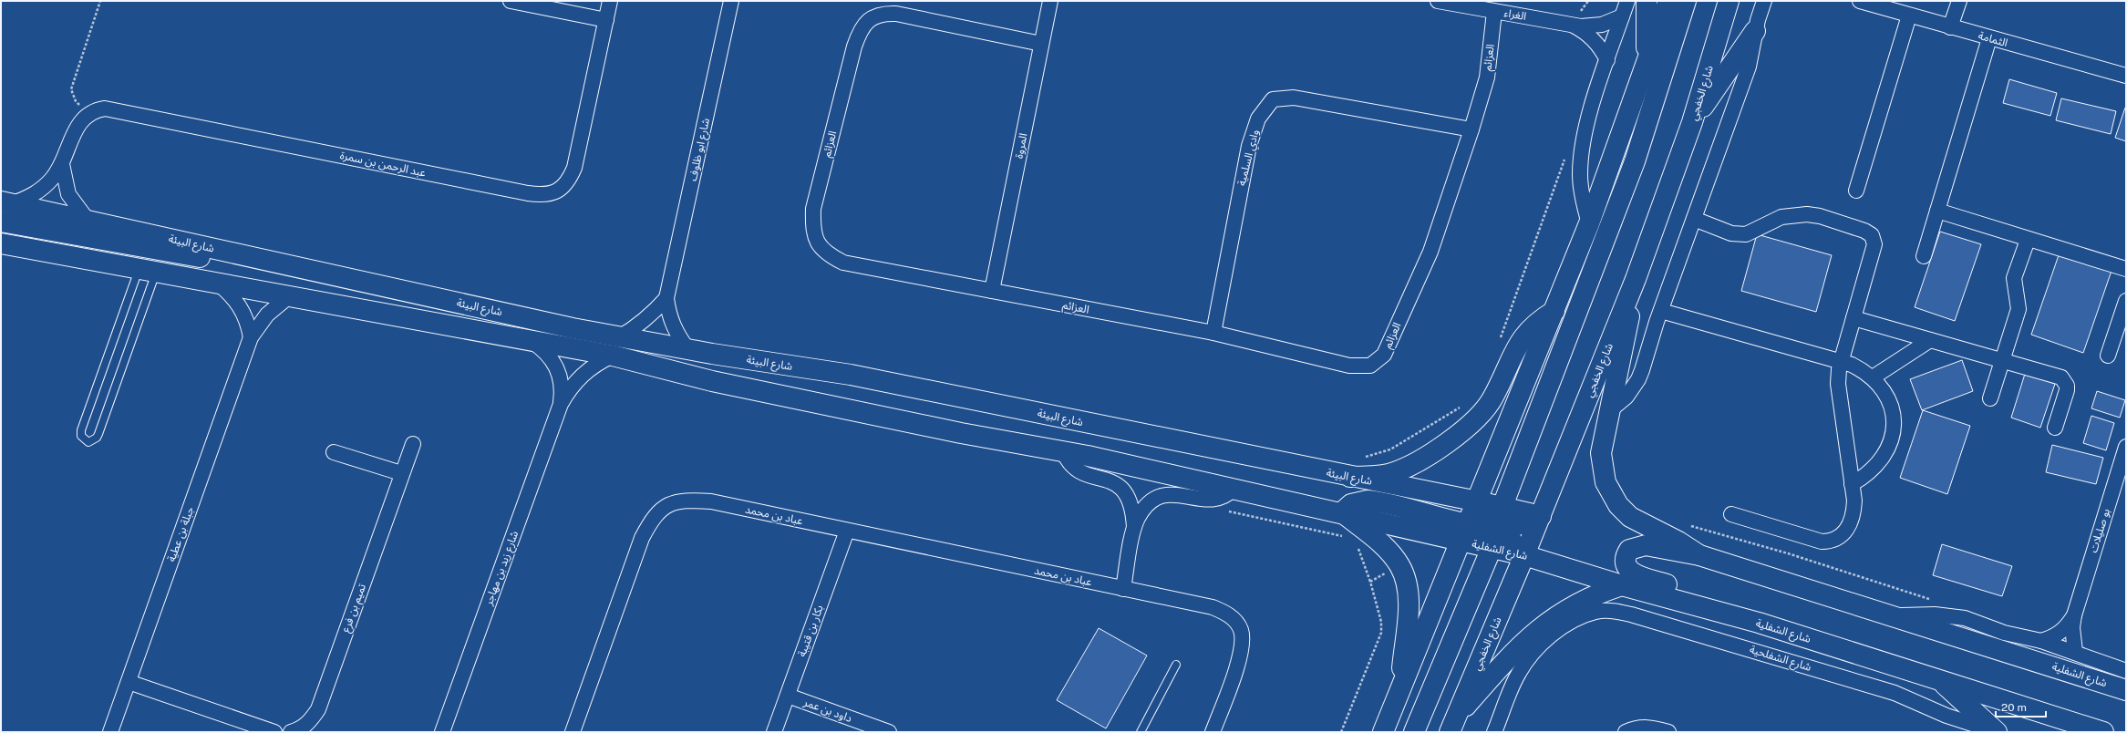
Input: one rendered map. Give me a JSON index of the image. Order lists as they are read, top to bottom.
{
  "streets": {
    "main road": ["شارع الخفجي", "شارع البيئة", "شارع الشفلية"],
    "street": [
      "الغراء",
      "الثمامة",
      "العزائم",
      "المروة",
      "شارع ابو ظلوف",
      "وادي السلمية",
      "عبد الرحمن بن سمرة",
      "عباد بن محمد",
      "بو صليلات",
      "جبلة بن عطية",
      "شارع زيد بن مهاجر",
      "تميم بن فرع",
      "بكار بن قتيبة",
      "شارع الشفلحية",
      "داود بن عمر"
    ]
  },
  "crossings": [
    ["الغراء", "العزائم"],
    ["العزائم", "المروة"],
    ["العزائم", "وادي السلمية"],
    ["شارع الخفجي", "شارع البيئة"],
    ["شارع الخفجي", "شارع الشفلية"],
    ["شارع ابو ظلوف", "شارع البيئة"],
    ["عباد بن محمد", "بكار بن قتيبة"],
    ["بو صليلات", "شارع الشفلية"],
    ["بكار بن قتيبة", "داود بن عمر"]
  ],
  "scale_bar": "20 m"
}
